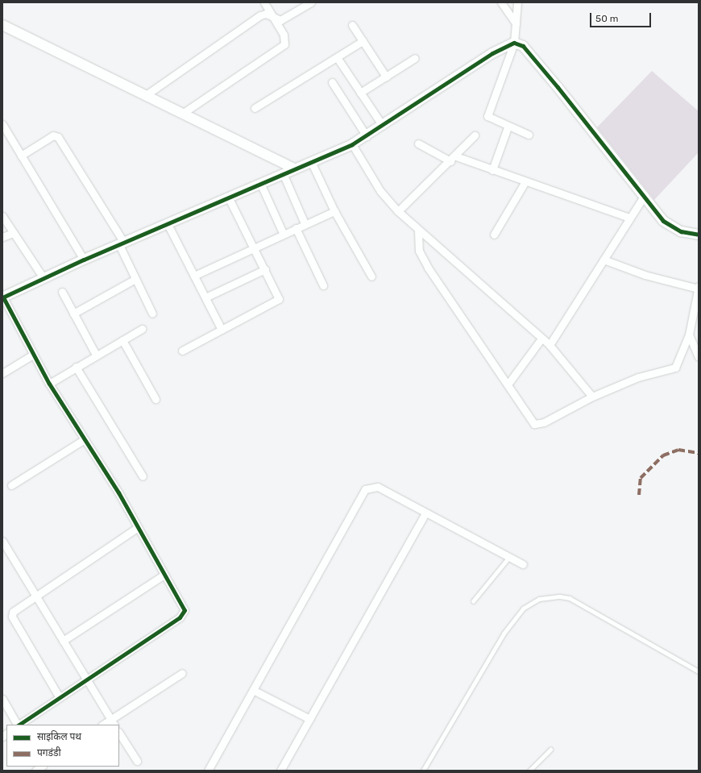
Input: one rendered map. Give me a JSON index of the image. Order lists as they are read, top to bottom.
{
  "legend": ["साइकिल पथ", "पगडंडी"],
  "scale_bar": "50 m"
}
